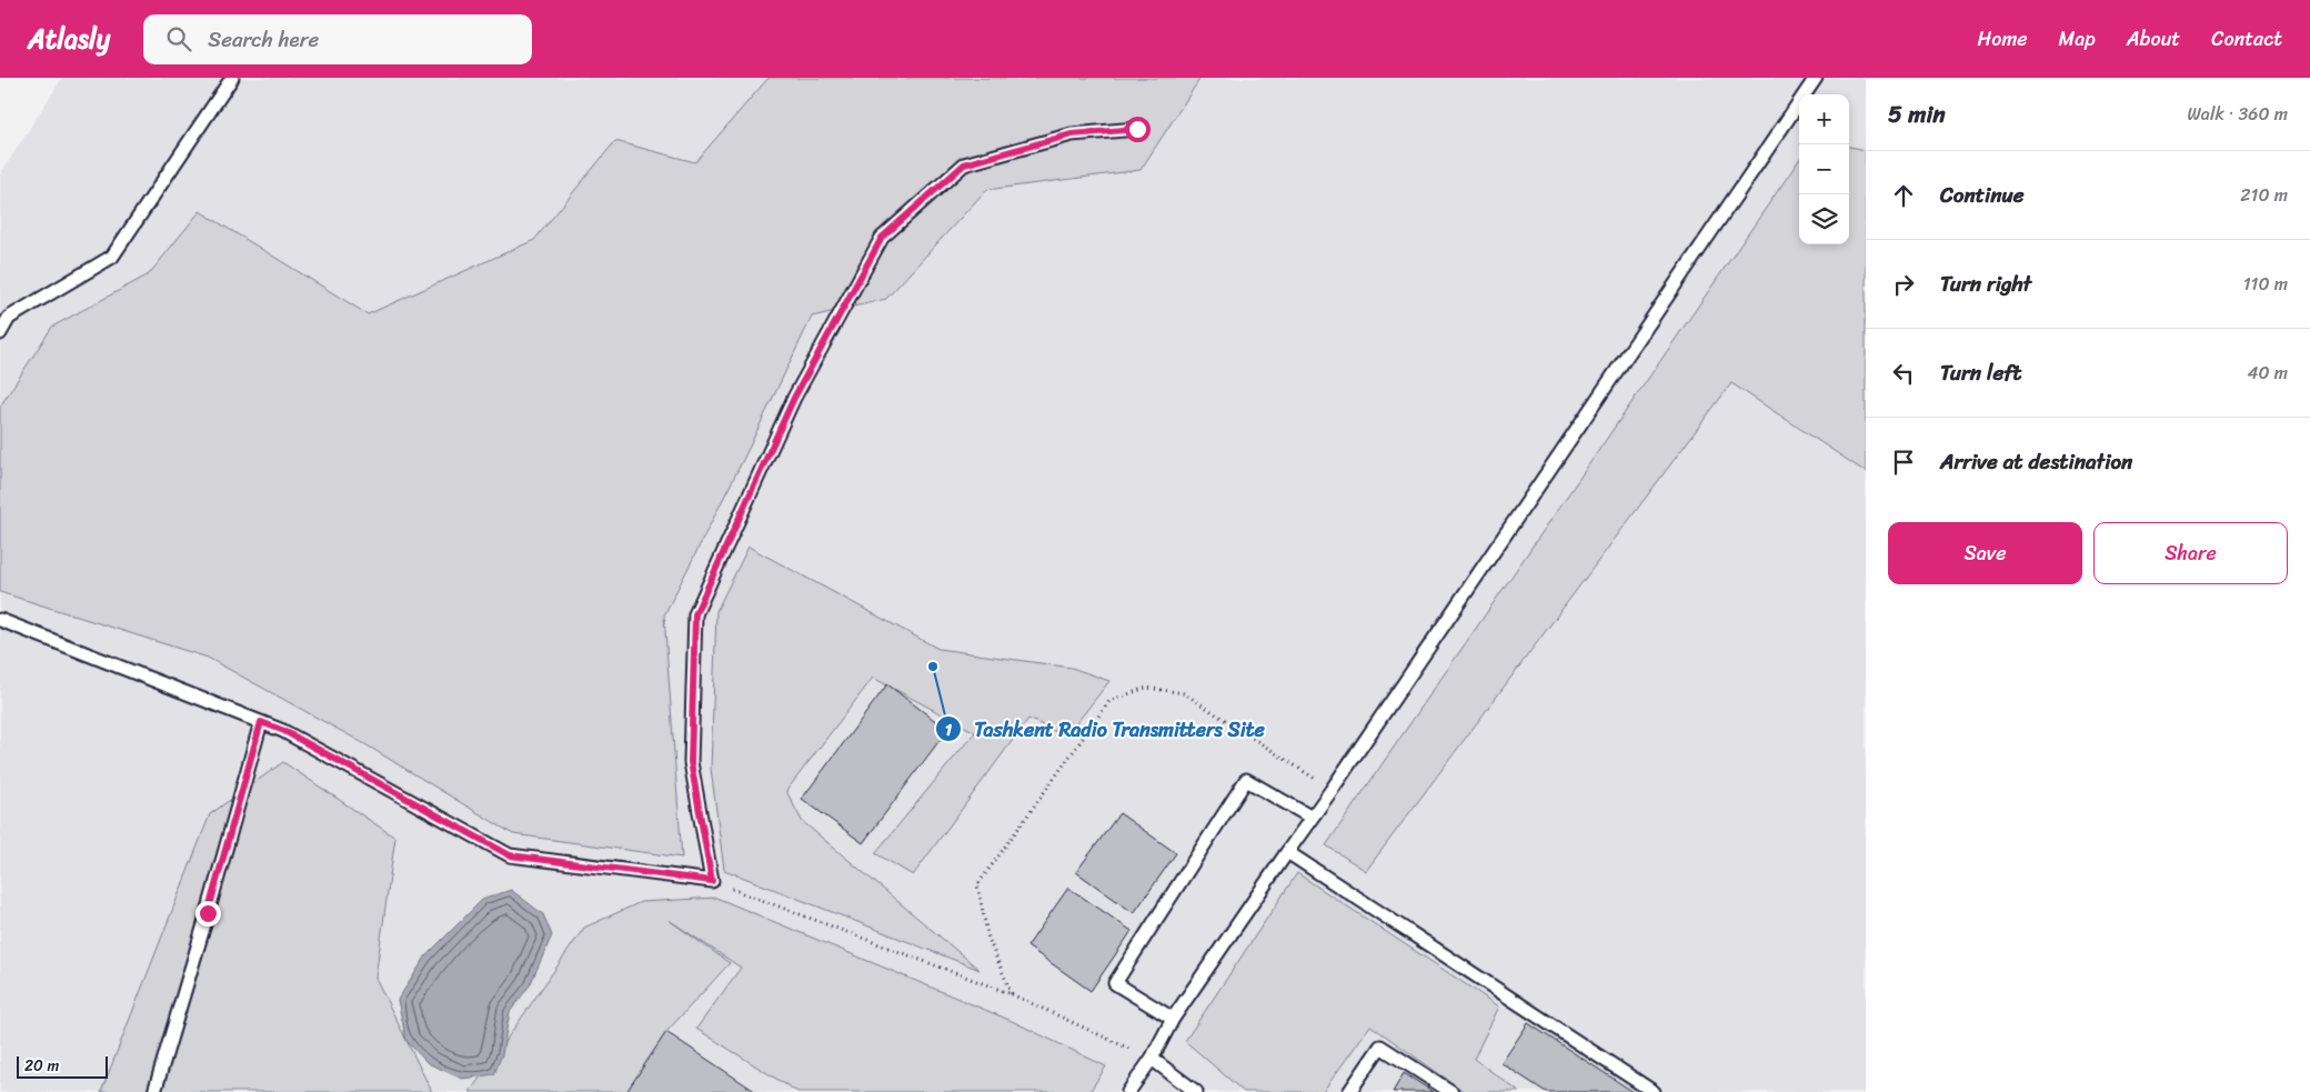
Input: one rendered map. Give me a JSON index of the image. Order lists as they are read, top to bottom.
{
  "places": ["Tashkent Radio Transmitters Site"],
  "scale_bar": "20 m",
  "page": {
    "header": "Atlasly",
    "search": "Search here",
    "nav": [
      "Home",
      "Map",
      "About",
      "Contact"
    ],
    "heading": ["5 min", "Walk · 360 m"],
    "map_buttons": ["+", "−"],
    "list": [
      ["Continue", "210 m"],
      ["Turn right", "110 m"],
      ["Turn left", "40 m"],
      "Arrive at destination"
    ],
    "buttons": ["Save", "Share"],
    "scale": "20 m"
  }
}
